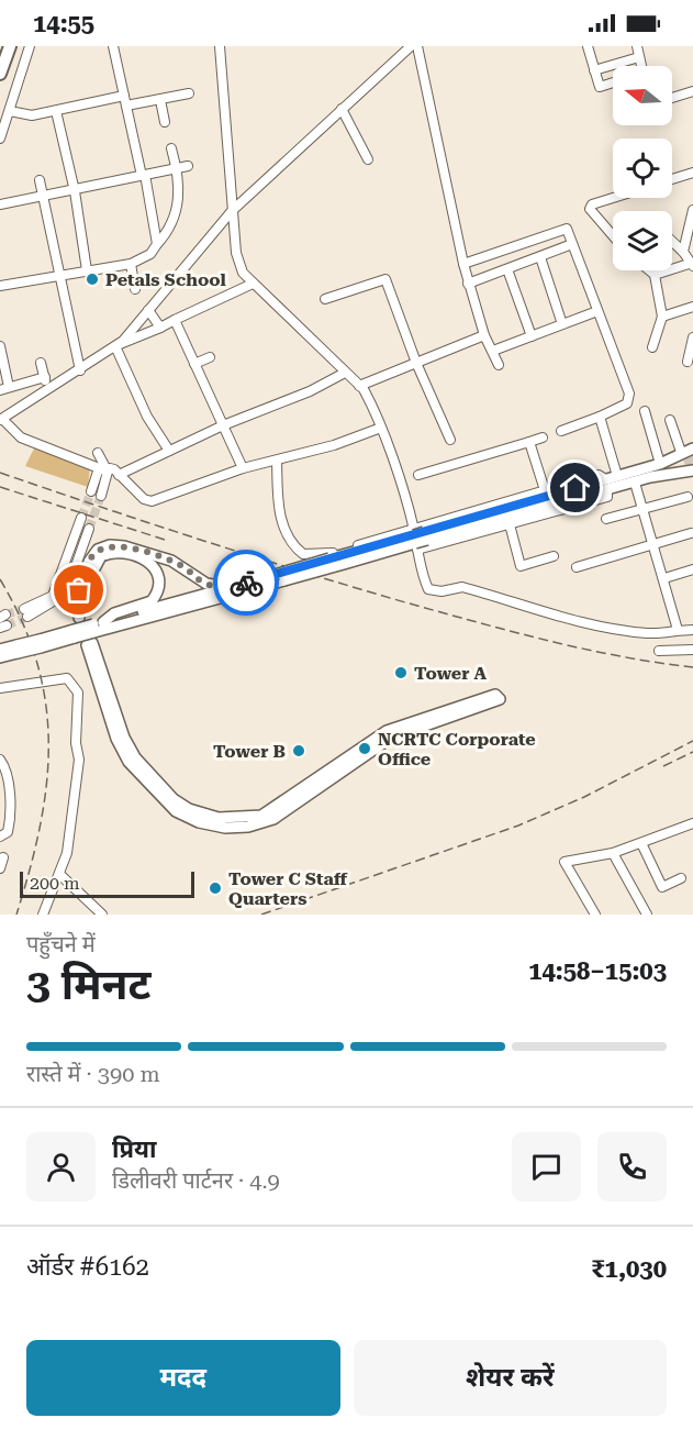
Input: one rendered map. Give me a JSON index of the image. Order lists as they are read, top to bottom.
{
  "places": [
    "Petals School",
    "Tower A",
    "NCRTC Corporate Office",
    "Tower B",
    "Tower C Staff Quarters"
  ],
  "scale_bar": "200 m",
  "north": "left",
  "page": {
    "status": "14:55",
    "scale": "200 m",
    "heading": ["3 मिनट", "पहुँचने में", "14:58–15:03"],
    "panel": [
      "प्रिया",
      "डिलीवरी पार्टनर · 4.9",
      "ऑर्डर #6162",
      "₹1,030"
    ],
    "bar": "रास्ते में · 390 m",
    "buttons": ["मदद", "शेयर करें"]
  }
}
